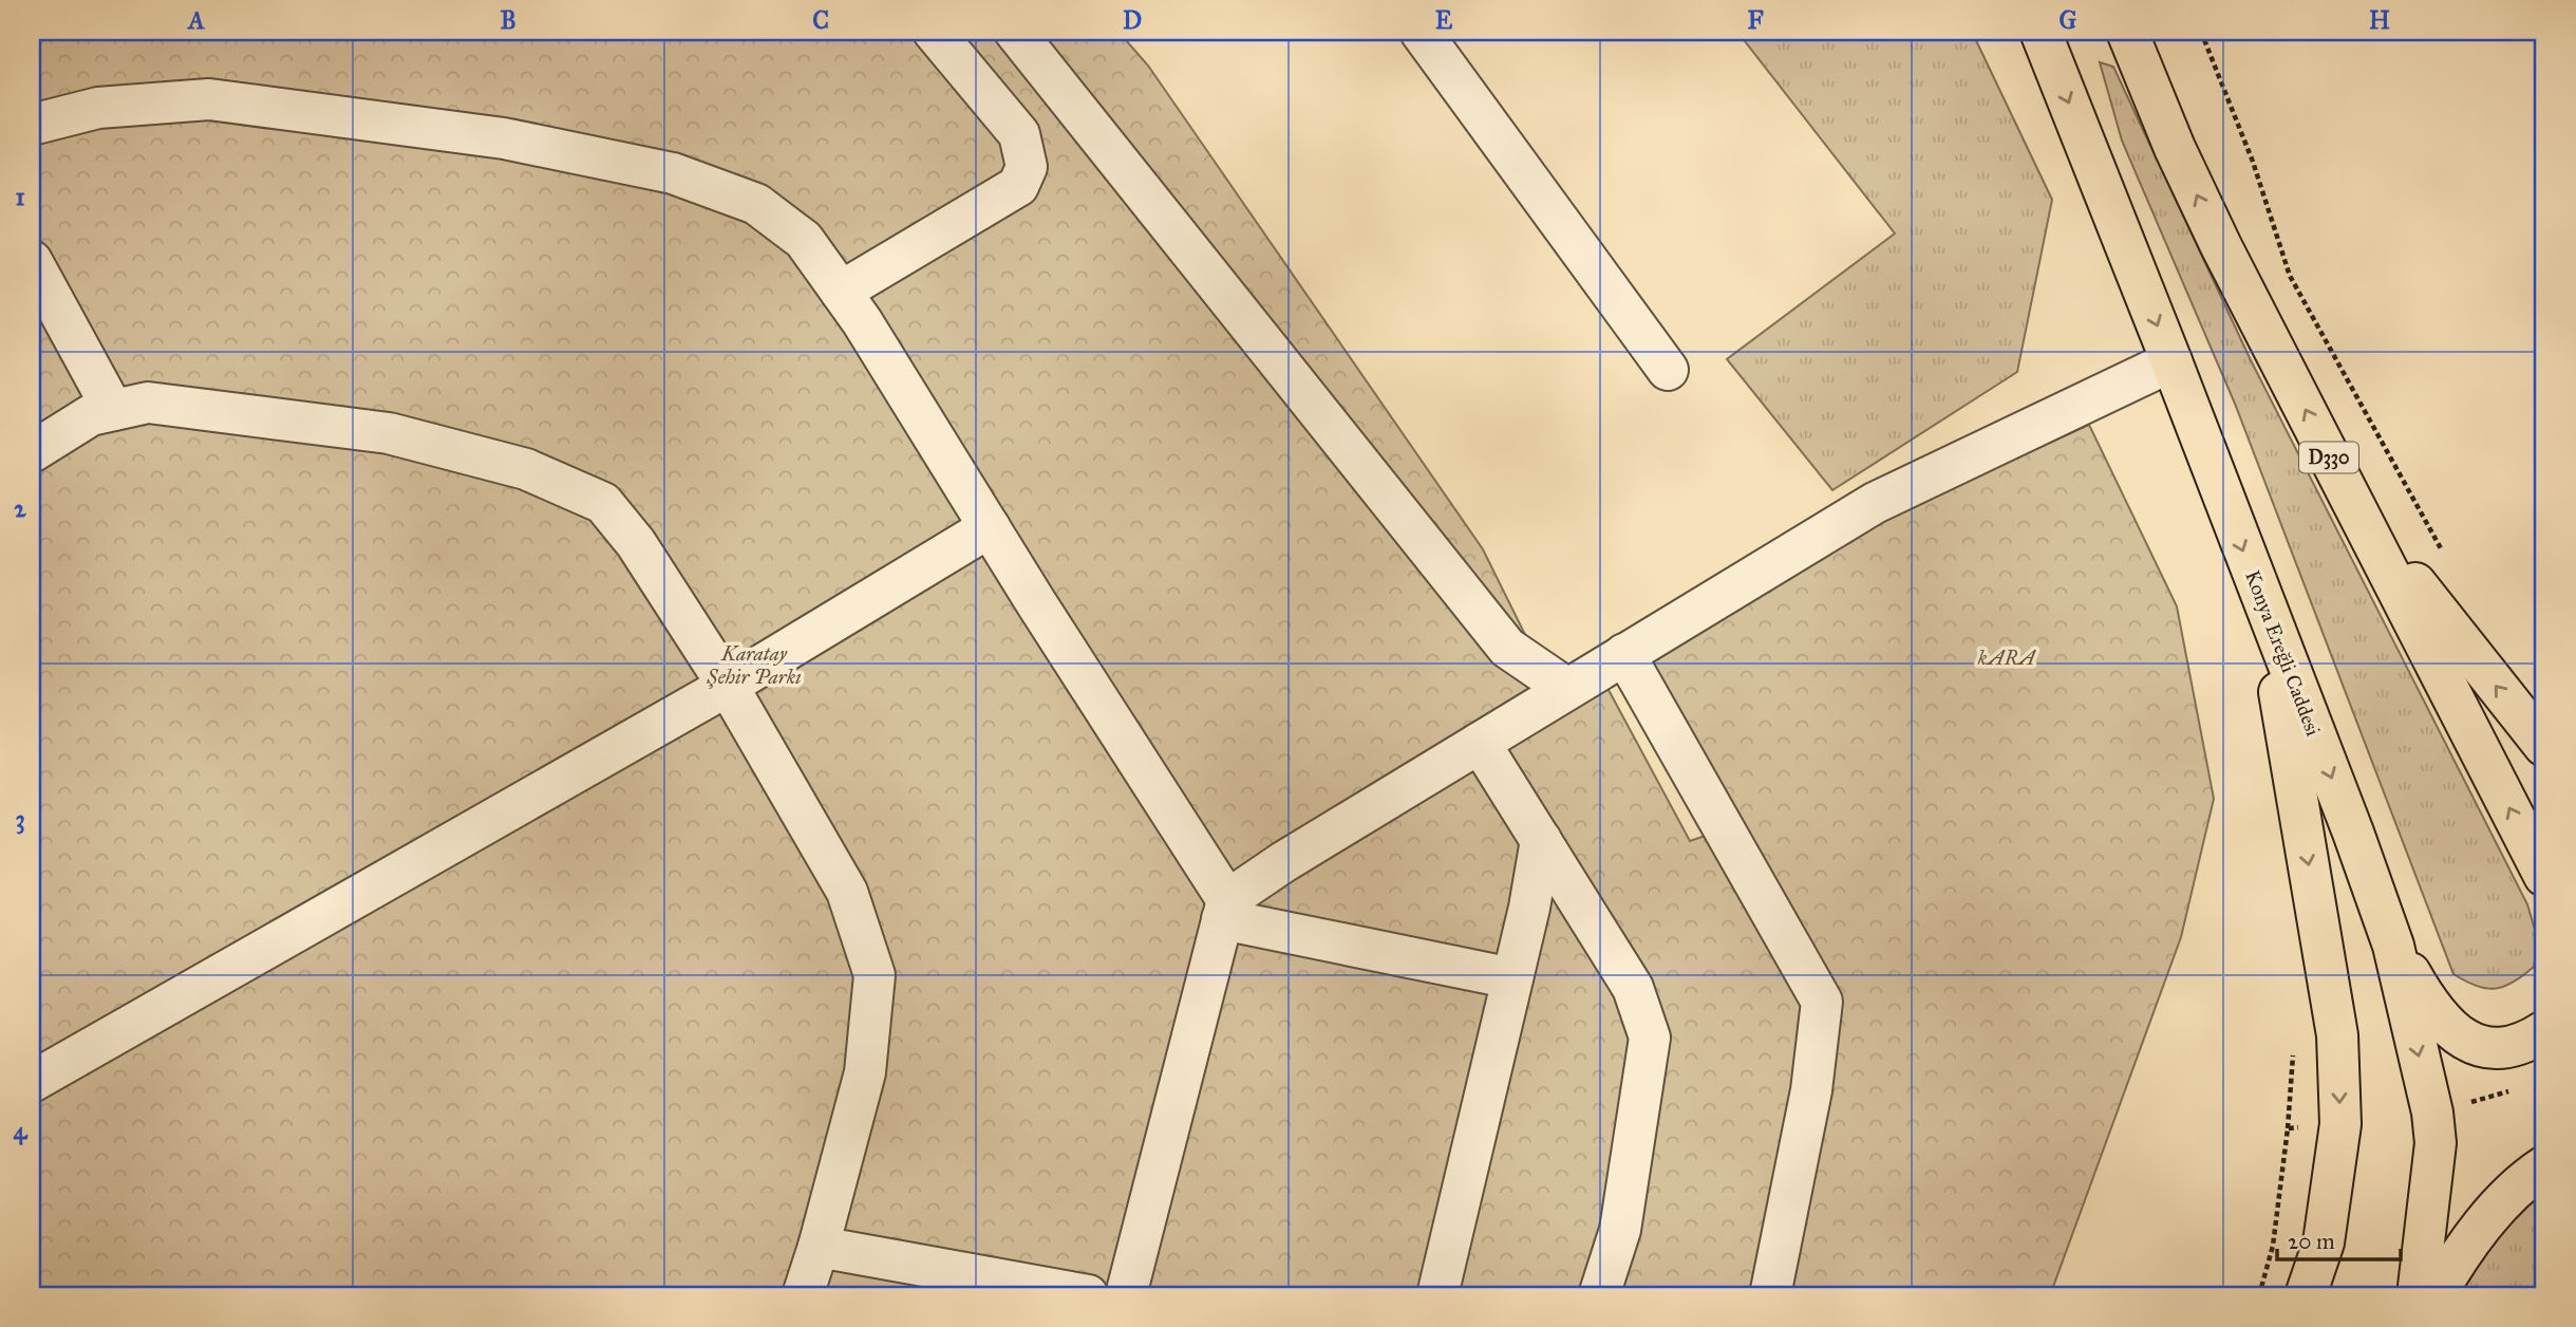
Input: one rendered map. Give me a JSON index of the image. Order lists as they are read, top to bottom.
{
  "streets": {
    "highway": ["D330", "Konya Ereğli Caddesi"]
  },
  "parks": ["Karatay Şehir Parkı", "kARA"],
  "scale_bar": "20 m",
  "grid": {
    "columns": [
      "A",
      "B",
      "C",
      "D",
      "E",
      "F",
      "G",
      "H"
    ],
    "rows": [
      "1",
      "2",
      "3",
      "4"
    ]
  }
}
